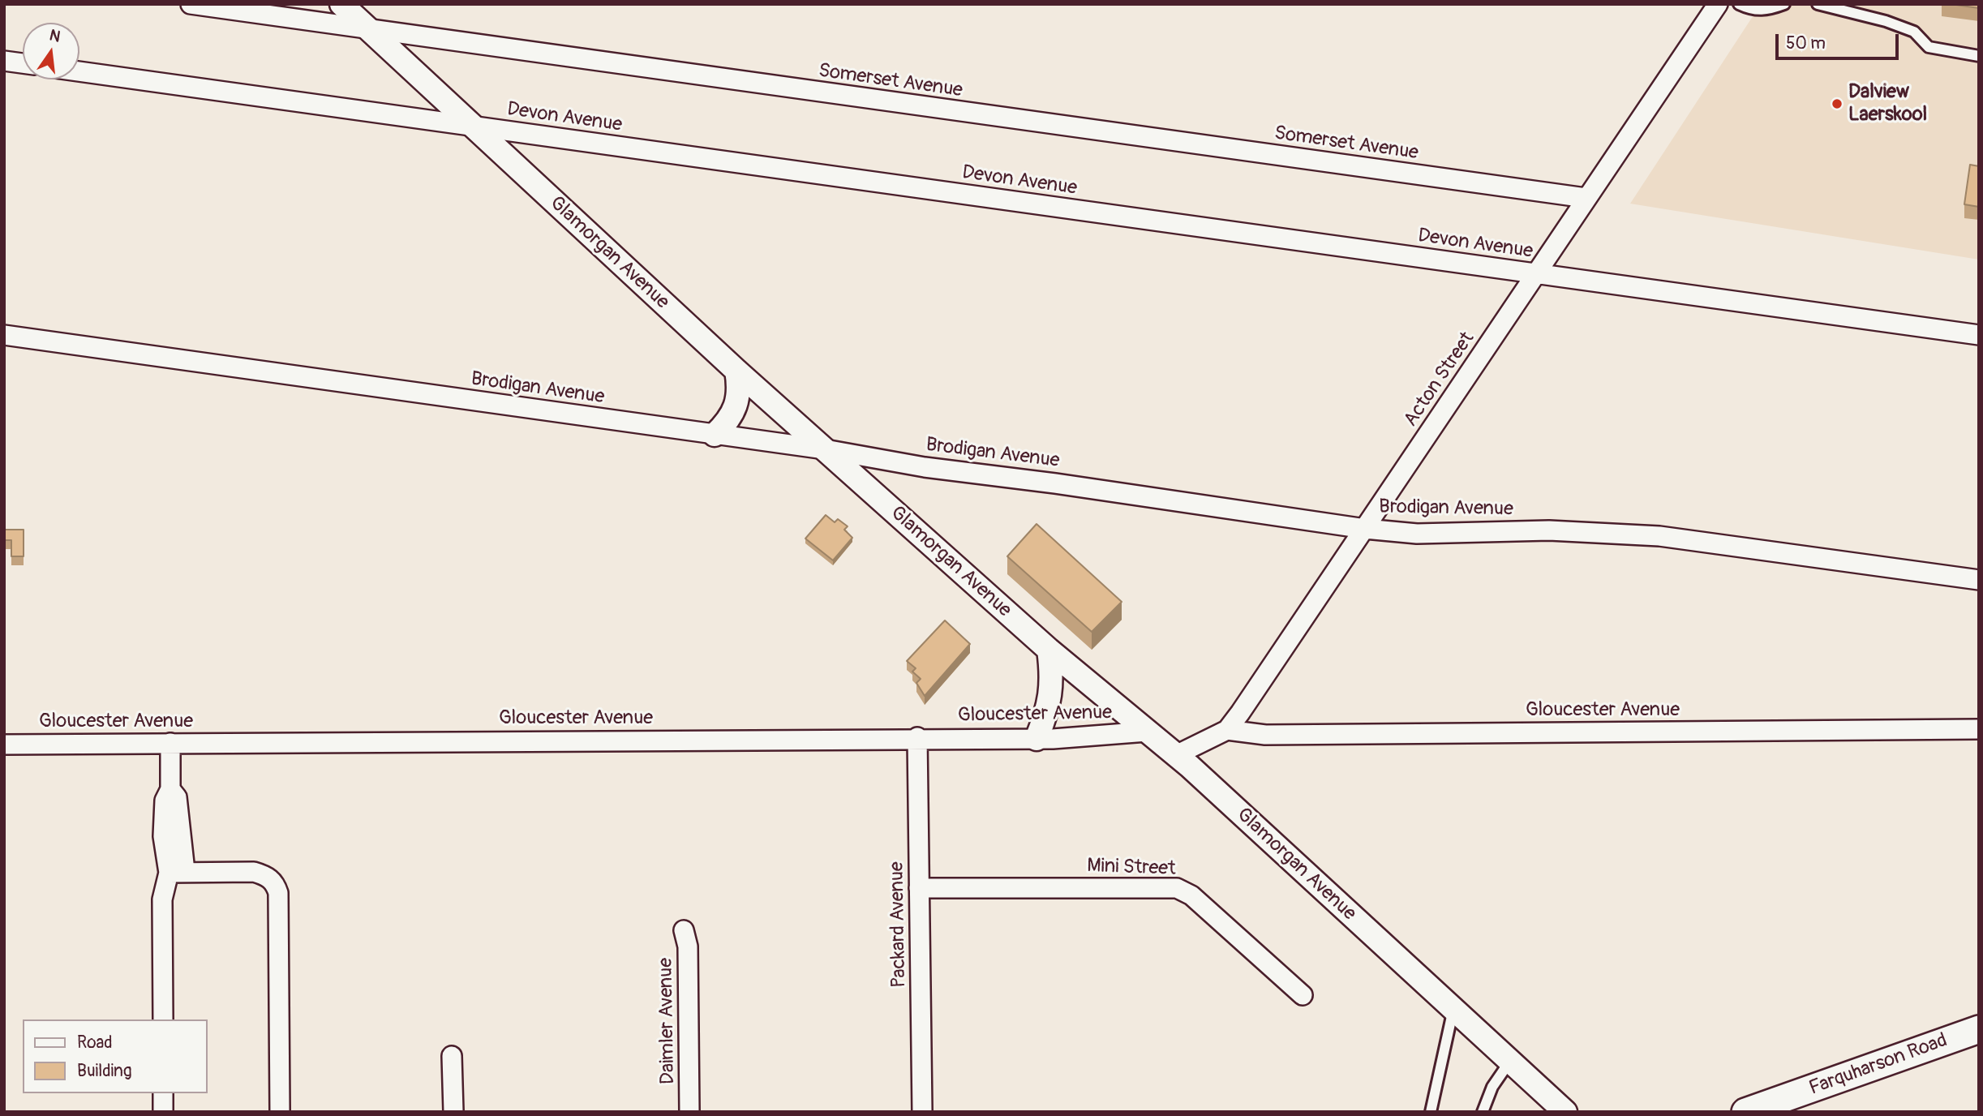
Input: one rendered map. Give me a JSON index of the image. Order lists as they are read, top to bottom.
{
  "streets": {
    "main road": ["Farquharson Road"],
    "street": [
      "Somerset Avenue",
      "Devon Avenue",
      "Glamorgan Avenue",
      "Acton Street",
      "Brodigan Avenue",
      "Gloucester Avenue",
      "Mini Street",
      "Packard Avenue",
      "Daimler Avenue"
    ]
  },
  "crossings": [
    ["Somerset Avenue", "Glamorgan Avenue"],
    ["Somerset Avenue", "Acton Street"],
    ["Devon Avenue", "Glamorgan Avenue"],
    ["Devon Avenue", "Acton Street"],
    ["Glamorgan Avenue", "Acton Street"],
    ["Glamorgan Avenue", "Brodigan Avenue"],
    ["Glamorgan Avenue", "Gloucester Avenue"],
    ["Acton Street", "Brodigan Avenue"],
    ["Acton Street", "Gloucester Avenue"],
    ["Gloucester Avenue", "Packard Avenue"],
    ["Mini Street", "Packard Avenue"]
  ],
  "places": ["Dalview Laerskool"],
  "legend": ["Road", "Building"],
  "scale_bar": "50 m",
  "north": "top"
}
